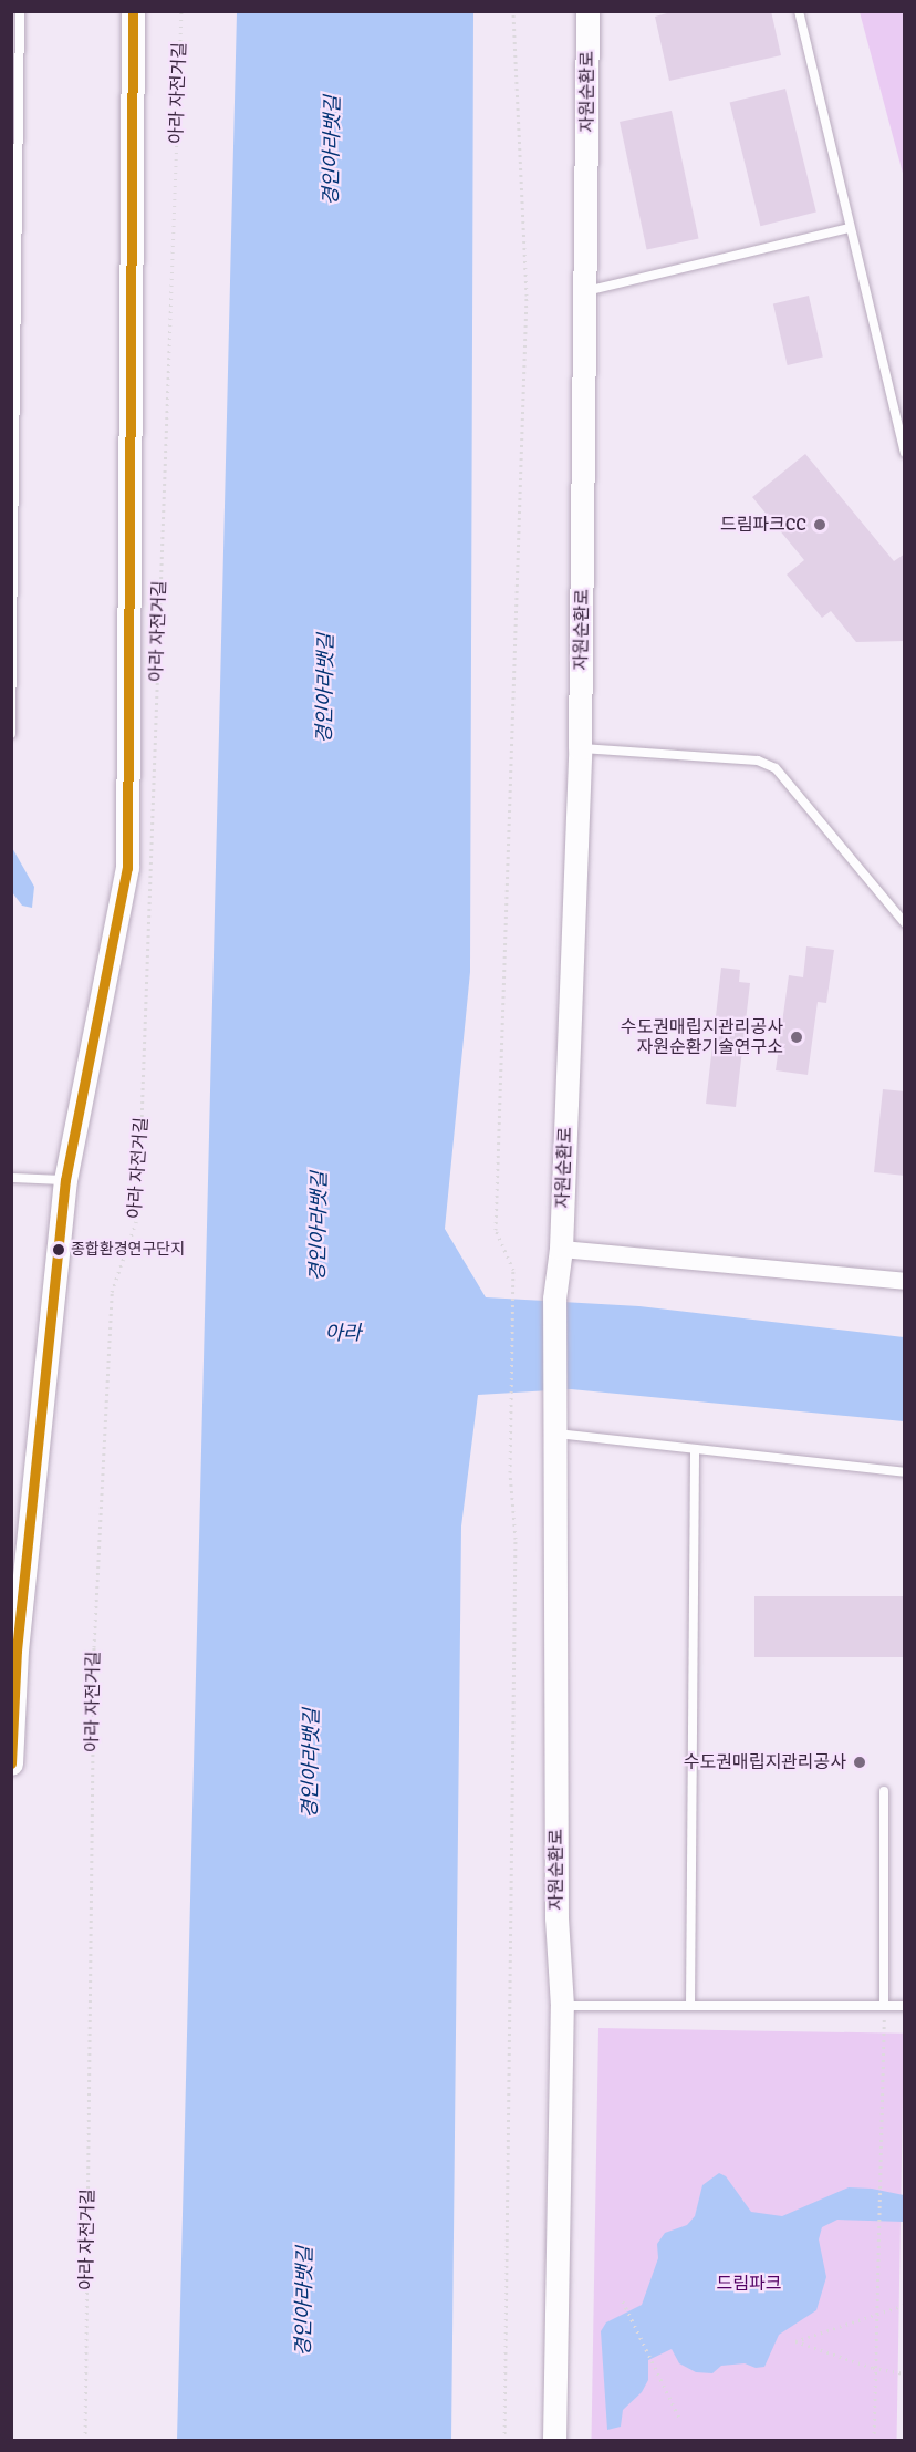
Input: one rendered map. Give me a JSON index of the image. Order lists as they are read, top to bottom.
{
  "streets": {
    "main road": ["자원순환로"],
    "path": ["아라 자전거길"]
  },
  "water": ["경인아라뱃길", "아라"],
  "parks": ["드림파크"],
  "places": [
    "드림파크CC",
    "수도권매립지관리공사 자원순환기술연구소",
    "종합환경연구단지",
    "수도권매립지관리공사"
  ]
}
